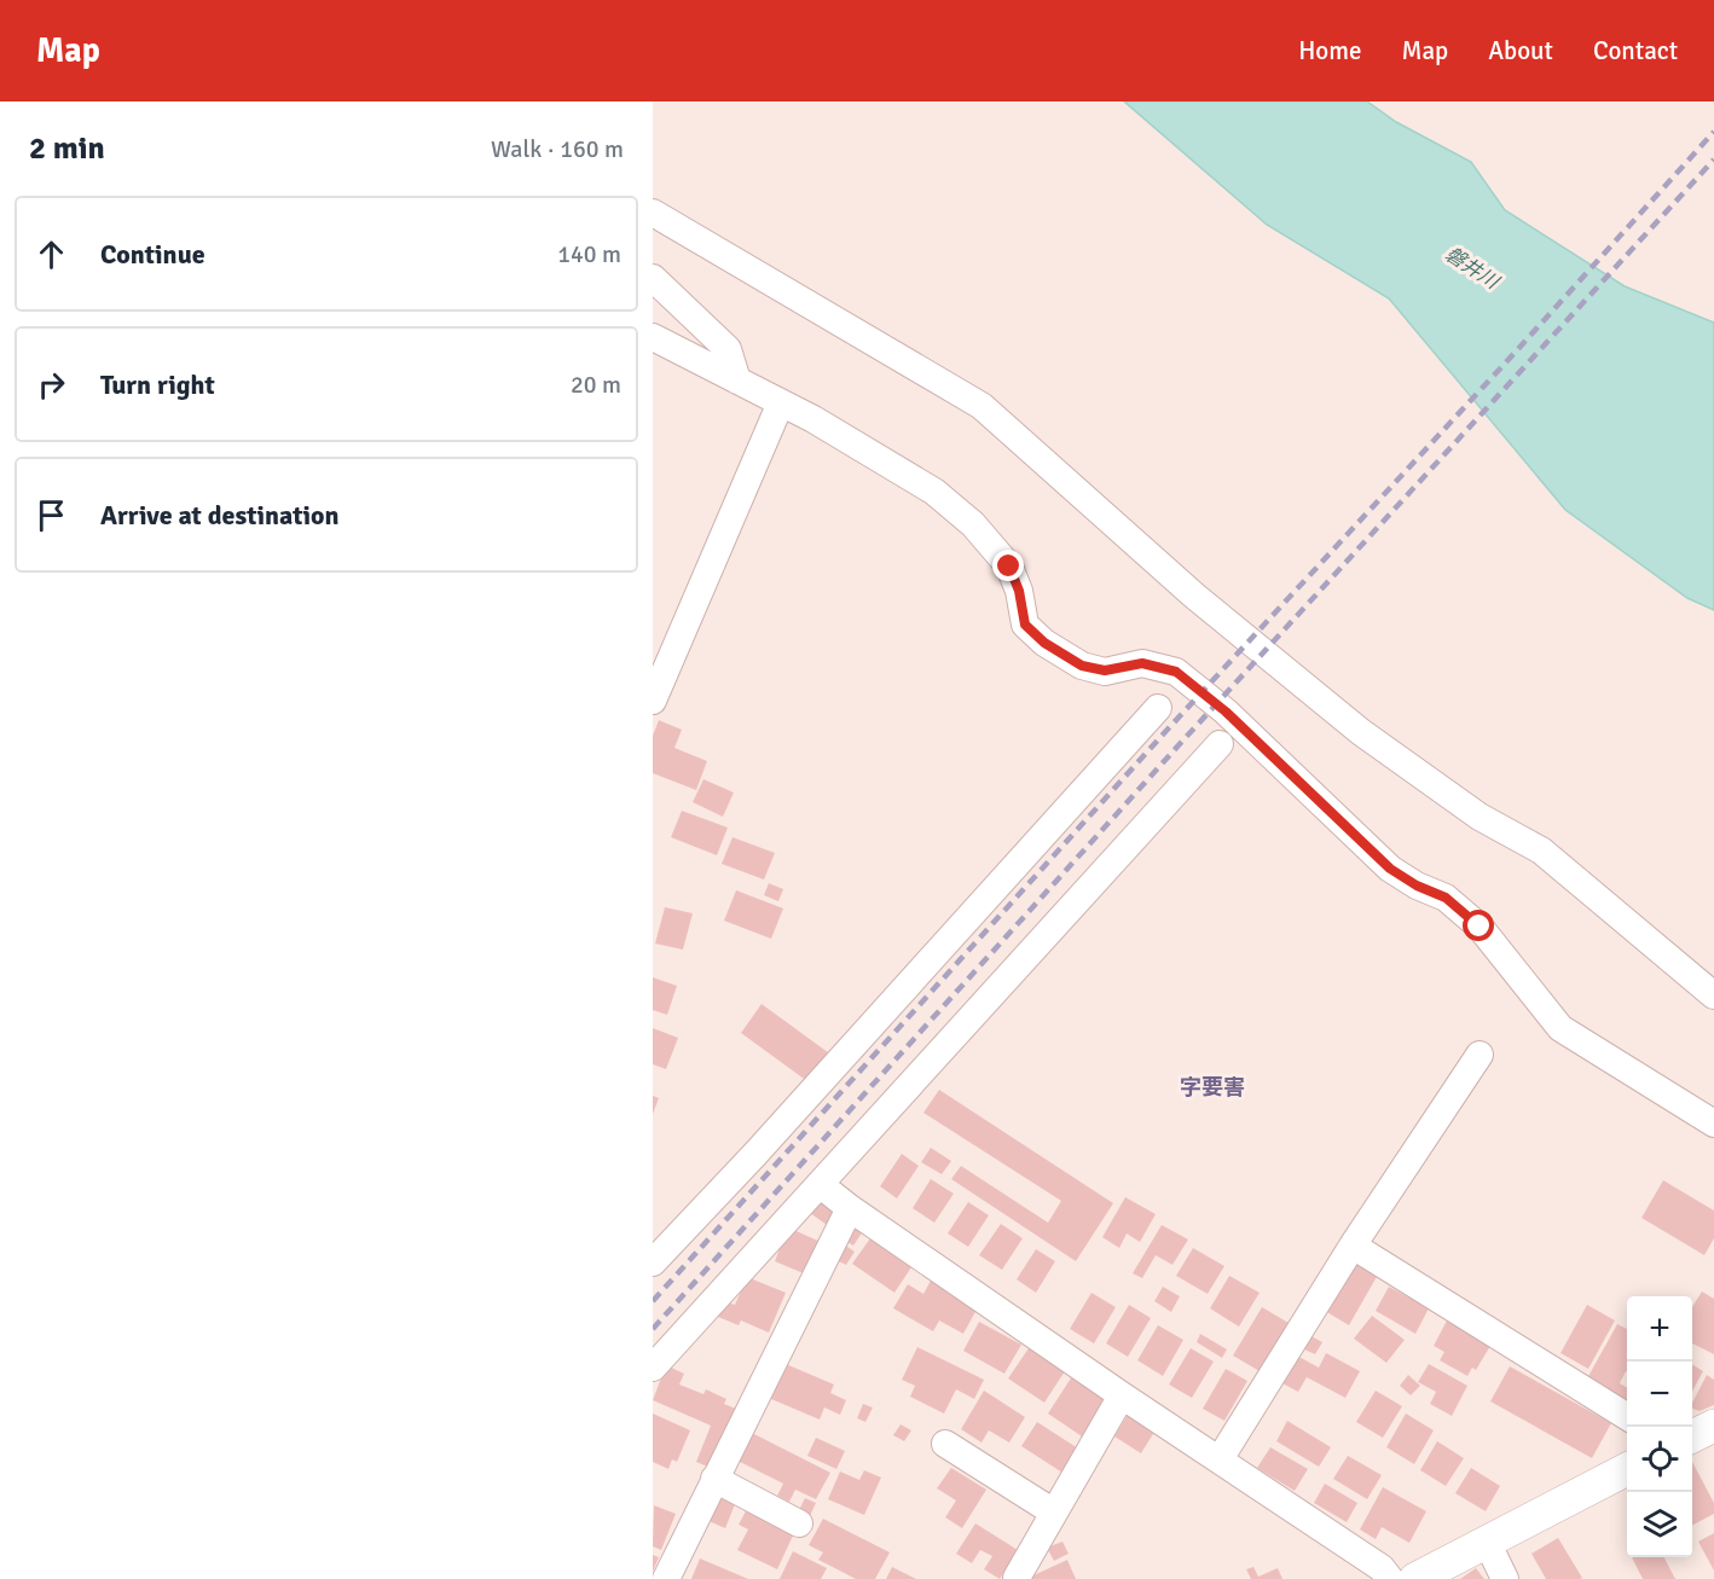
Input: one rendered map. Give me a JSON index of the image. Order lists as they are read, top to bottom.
{
  "districts": ["字要害"],
  "water": ["磐井川"],
  "page": {
    "header": "Map",
    "nav": [
      "Home",
      "Map",
      "About",
      "Contact"
    ],
    "heading": ["2 min", "Walk · 160 m"],
    "list": [
      ["Continue", "140 m"],
      ["Turn right", "20 m"],
      "Arrive at destination"
    ],
    "map_buttons": ["+", "−"]
  }
}
